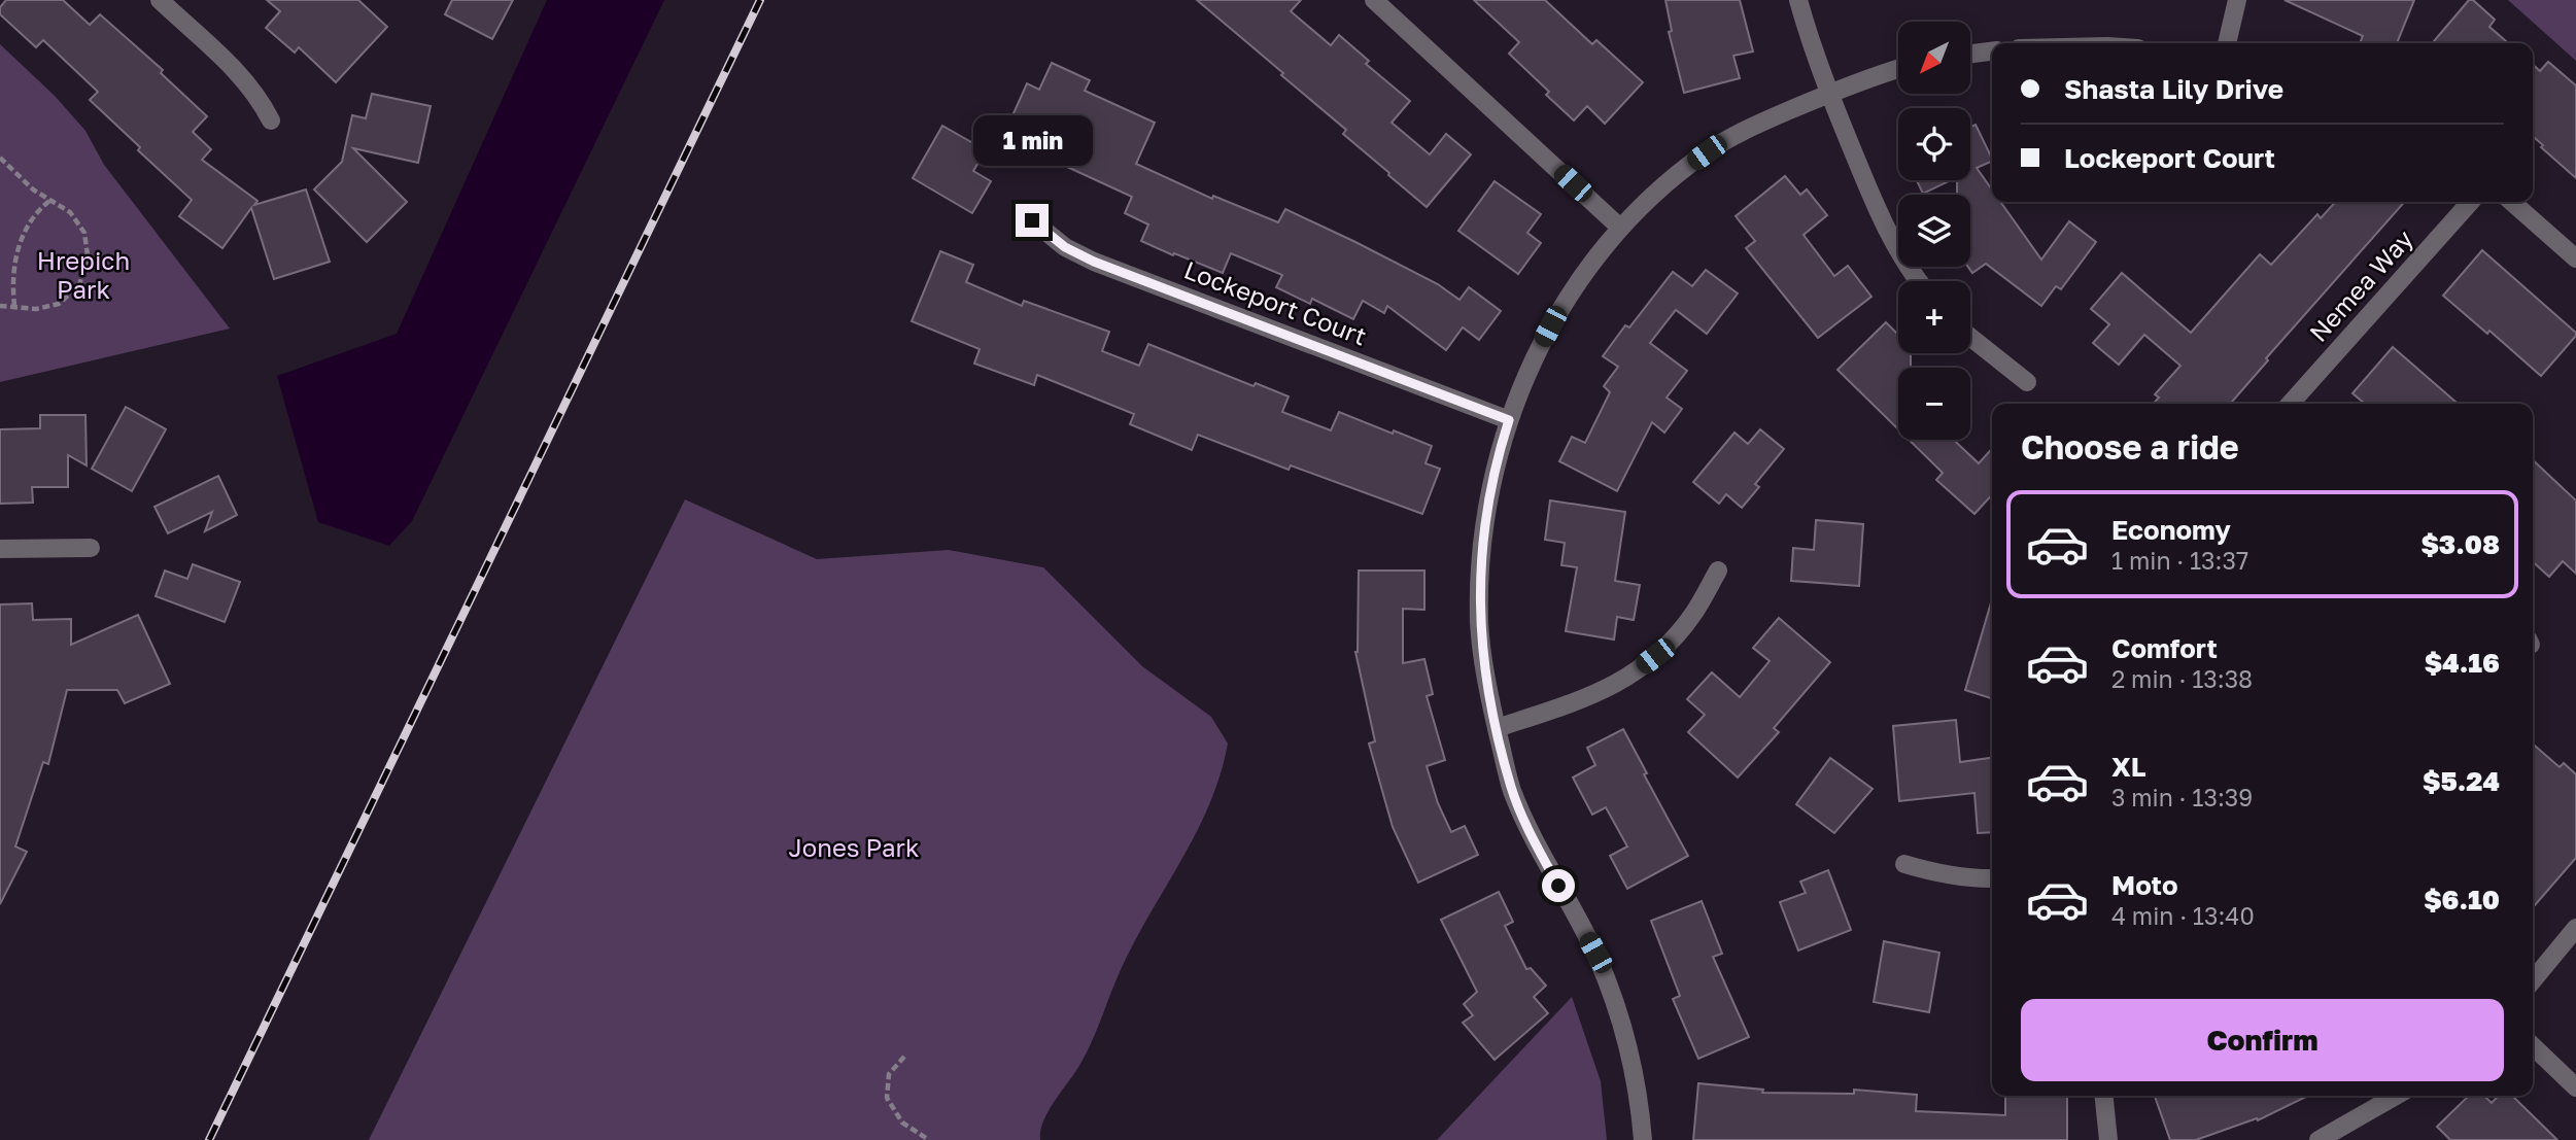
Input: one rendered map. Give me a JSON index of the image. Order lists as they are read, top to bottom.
{
  "streets": {
    "street": ["Nemea Way", "Lockeport Court"]
  },
  "parks": ["Hrepich Park", "Jones Park"],
  "north": "bottom left",
  "page": {
    "map_buttons": ["+", "−"],
    "banner": ["Shasta Lily Drive", "Lockeport Court"],
    "bubble": "1 min",
    "heading": "Choose a ride",
    "list": [
      {
        "name": "Economy",
        "note": "1 min · 13:37",
        "value": "$3.08"
      },
      {
        "name": "Comfort",
        "note": "2 min · 13:38",
        "value": "$4.16"
      },
      {
        "name": "XL",
        "note": "3 min · 13:39",
        "value": "$5.24"
      },
      {
        "name": "Moto",
        "note": "4 min · 13:40",
        "value": "$6.10"
      }
    ],
    "buttons": "Confirm"
  }
}
